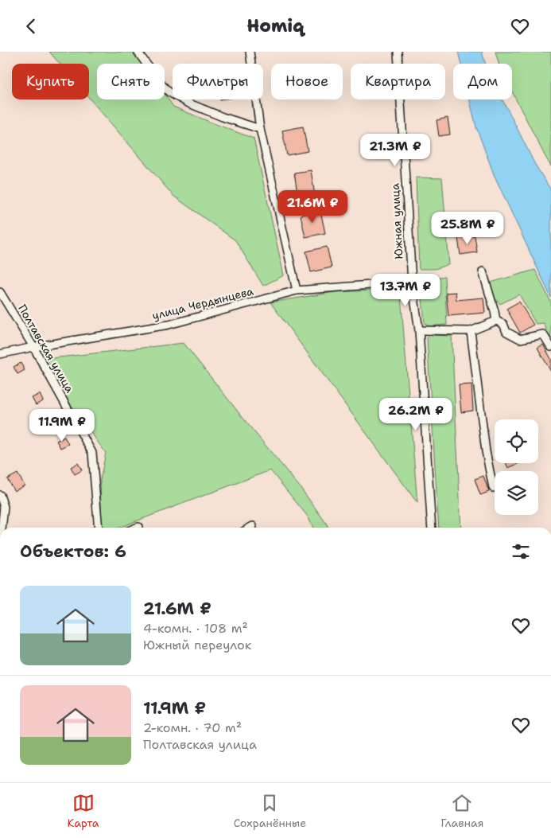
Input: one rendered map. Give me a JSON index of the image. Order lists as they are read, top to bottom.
{
  "streets": {
    "street": ["Южная улица", "улица Чердынцева", "Полтавская улица"]
  },
  "crossings": [
    ["Южная улица", "улица Чердынцева"],
    ["улица Чердынцева", "Полтавская улица"]
  ],
  "page": {
    "header": "Homiq",
    "chip": [
      "Купить",
      "Снять",
      "Фильтры",
      "Новое",
      "Квартира",
      "Дом"
    ],
    "price": [
      "21.3M ₽",
      "21.6M ₽",
      "25.8M ₽",
      "13.7M ₽",
      "26.2M ₽",
      "11.9M ₽"
    ],
    "heading": "Объектов: 6",
    "list": [
      {
        "name": "21.6M ₽",
        "note": "4-комн. · 108 m² · Южный переулок"
      },
      {
        "name": "11.9M ₽",
        "note": "2-комн. · 70 m² · Полтавская улица"
      }
    ],
    "tabs": ["Карта", "Сохранённые", "Главная"]
  }
}
